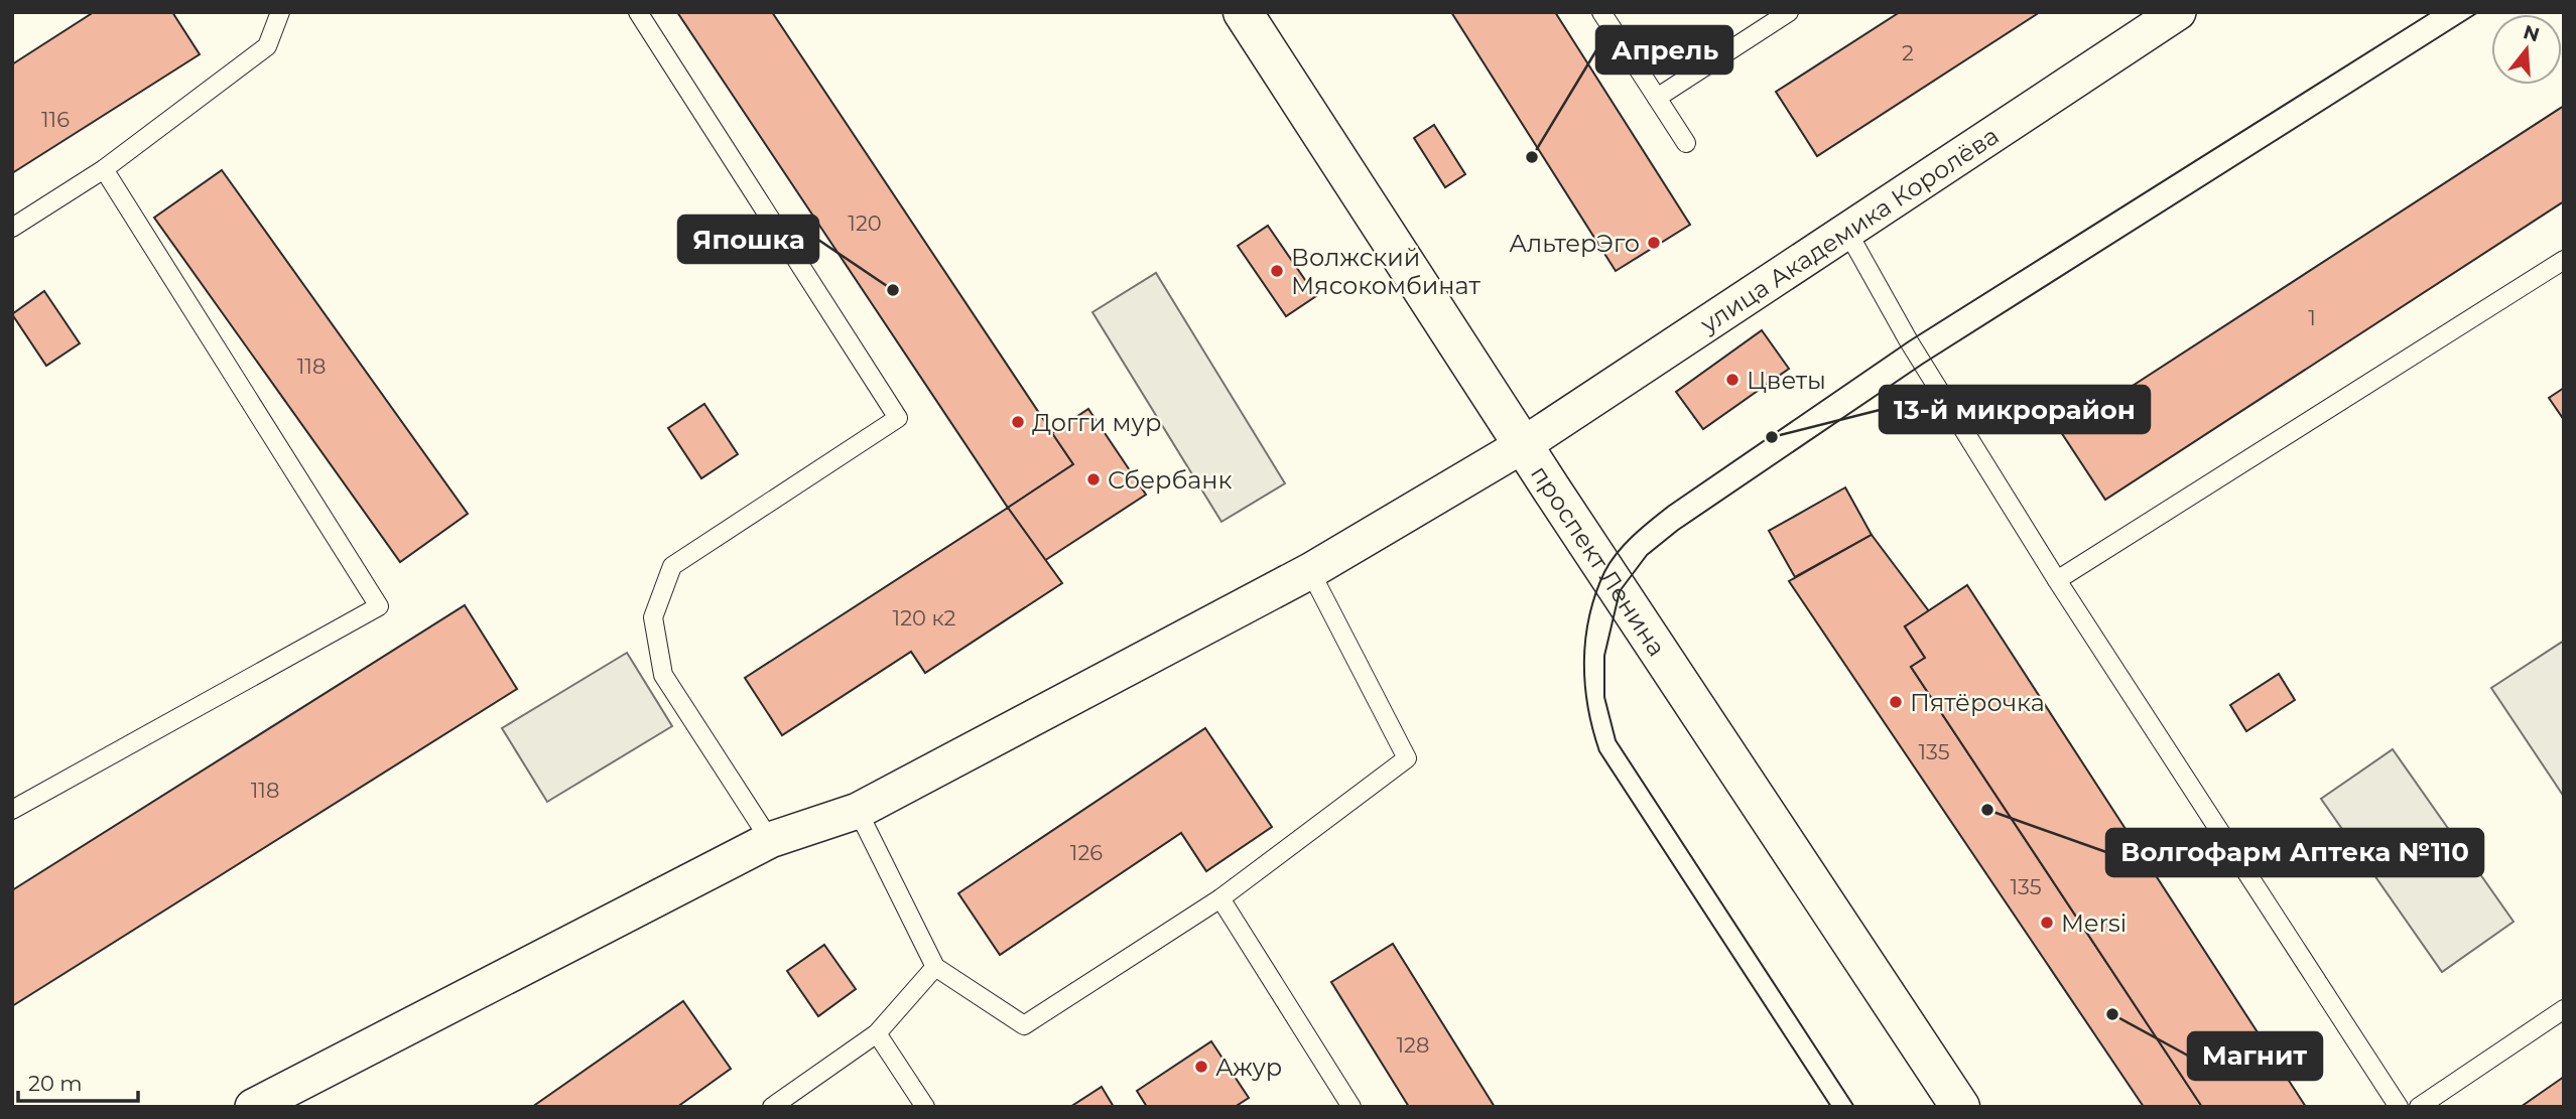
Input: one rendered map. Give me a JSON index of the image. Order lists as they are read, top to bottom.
{
  "streets": {
    "main road": ["проспект Ленина"],
    "street": ["улица Академика Королёва"]
  },
  "crossings": [
    ["улица Академика Королёва", "проспект Ленина"]
  ],
  "places": [
    "Апрель",
    "АльтерЭго",
    "Волжский Мясокомбинат",
    "Япошка",
    "Цветы",
    "Догги мур",
    "13-й микрорайон",
    "Сбербанк",
    "Пятёрочка",
    "Волгофарм Аптека №110",
    "Mersi",
    "Магнит",
    "Ажур"
  ],
  "house_numbers": [
    "2",
    "116",
    "120",
    "1",
    "118",
    "120 к2",
    "135",
    "118",
    "126",
    "135",
    "128"
  ],
  "scale_bar": "20 m",
  "north": "top"
}
